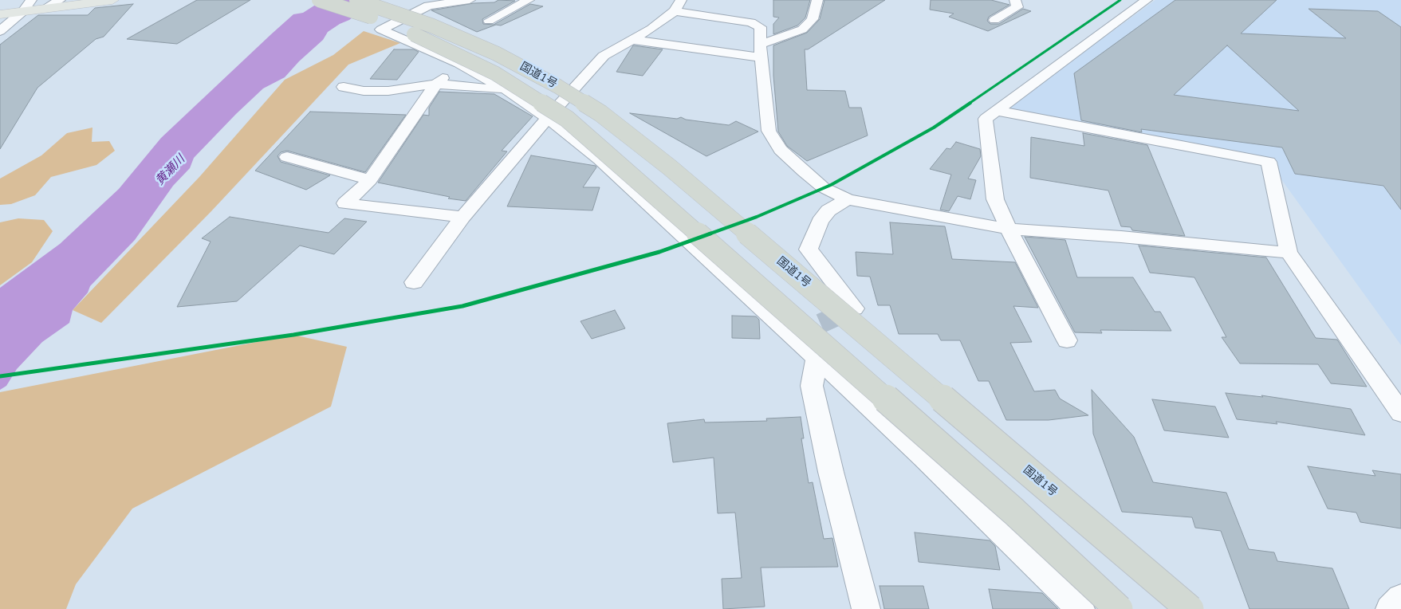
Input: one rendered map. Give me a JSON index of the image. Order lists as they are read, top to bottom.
{
  "streets": {
    "highway": ["国道1号"]
  },
  "water": ["黄瀬川"]
}
